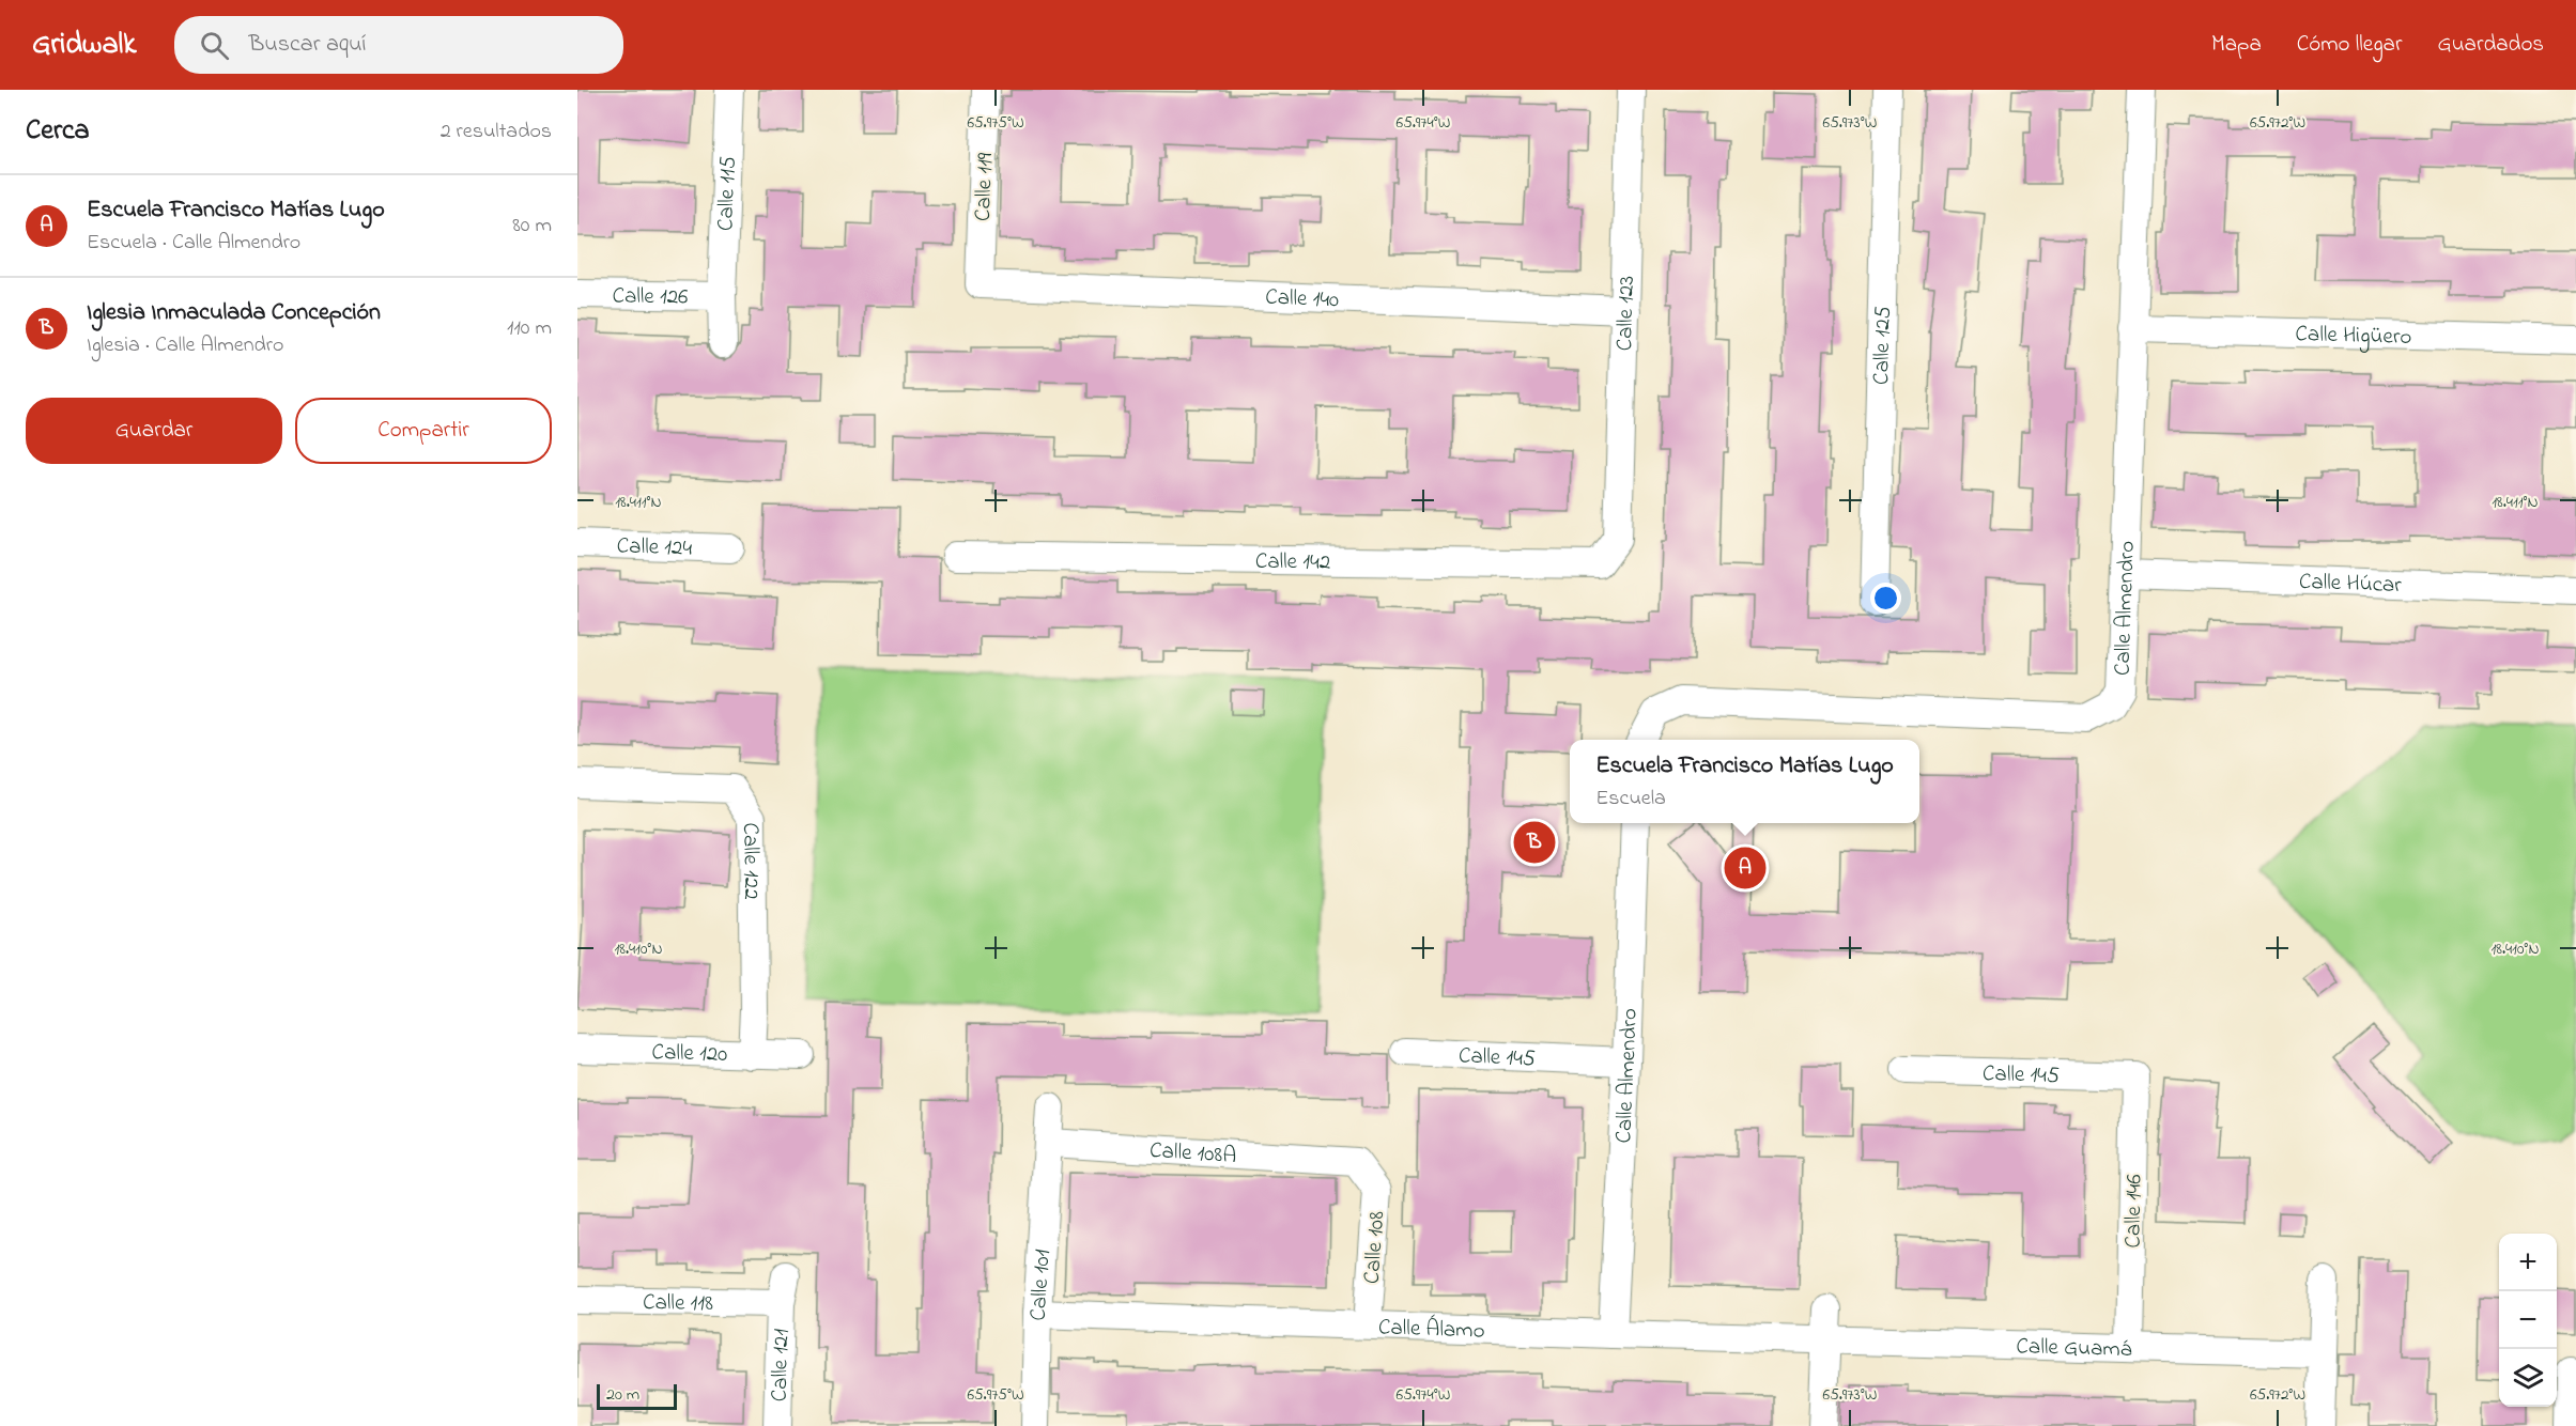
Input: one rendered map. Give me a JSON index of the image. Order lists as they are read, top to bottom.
{
  "streets": {
    "street": [
      "Calle 119",
      "Calle 115",
      "Calle 126",
      "Calle 140",
      "Calle 123",
      "Calle Higüero",
      "Calle 125",
      "Calle 124",
      "Calle 142",
      "Calle Húcar",
      "Calle Almendro",
      "Calle 122",
      "Calle 120",
      "Calle 145",
      "Calle 108A",
      "Calle 146",
      "Calle 108",
      "Calle 101",
      "Calle 118",
      "Calle Álamo",
      "Calle Guamá",
      "Calle 121"
    ]
  },
  "crossings": [
    ["Calle 119", "Calle 140"],
    ["Calle 115", "Calle 126"],
    ["Calle 140", "Calle 123"],
    ["Calle 123", "Calle 142"],
    ["Calle Higüero", "Calle Almendro"],
    ["Calle Húcar", "Calle Almendro"],
    ["Calle Almendro", "Calle 145"],
    ["Calle Almendro", "Calle Álamo"],
    ["Calle 122", "Calle 120"],
    ["Calle 145", "Calle 146"],
    ["Calle 108A", "Calle 108"],
    ["Calle 108A", "Calle 101"],
    ["Calle 146", "Calle Guamá"],
    ["Calle 108", "Calle Álamo"],
    ["Calle 101", "Calle Álamo"],
    ["Calle 118", "Calle 121"],
    ["Calle Álamo", "Calle Guamá"]
  ],
  "scale_bar": "20 m",
  "page": {
    "header": "Gridwalk",
    "search": "Buscar aquí",
    "nav": ["Mapa", "Cómo llegar", "Guardados"],
    "heading": ["Cerca", "2 resultados"],
    "list": [
      {
        "mark": "A",
        "name": "Escuela Francisco Matías Lugo",
        "note": "Escuela · Calle Almendro",
        "value": "80 m"
      },
      {
        "mark": "B",
        "name": "Iglesia Inmaculada Concepción",
        "note": "Iglesia · Calle Almendro",
        "value": "110 m"
      }
    ],
    "buttons": ["Guardar", "Compartir"],
    "popup": ["Escuela Francisco Matías Lugo", "Escuela"],
    "pins": ["B", "A"],
    "map_buttons": ["+", "−"],
    "scale": "20 m"
  },
  "coordinates": [
    "65.975°W",
    "65.974°W",
    "65.973°W",
    "65.972°W",
    "18.411°N",
    "18.410°N"
  ]
}
